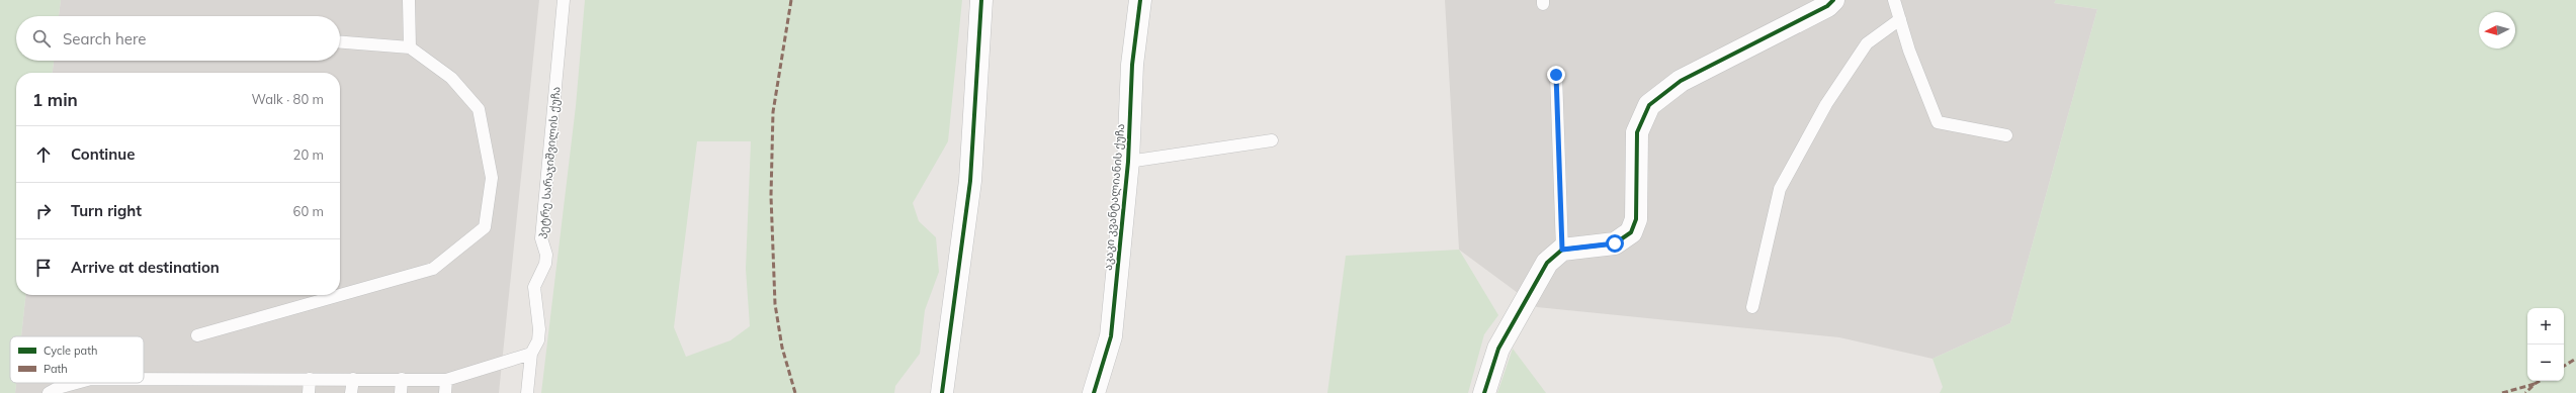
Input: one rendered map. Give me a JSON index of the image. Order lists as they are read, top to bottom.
{
  "streets": {
    "street": ["აკაკი კვანტალიანის ქუჩა"],
    "lane": ["პეტრე სარაჯიშვილის ქუჩა"]
  },
  "legend": ["Cycle path", "Path"],
  "north": "left",
  "page": {
    "search": "Search here",
    "heading": ["1 min", "Walk · 80 m"],
    "list": [
      ["Continue", "20 m"],
      ["Turn right", "60 m"],
      "Arrive at destination"
    ],
    "map_buttons": ["+", "−"]
  }
}
